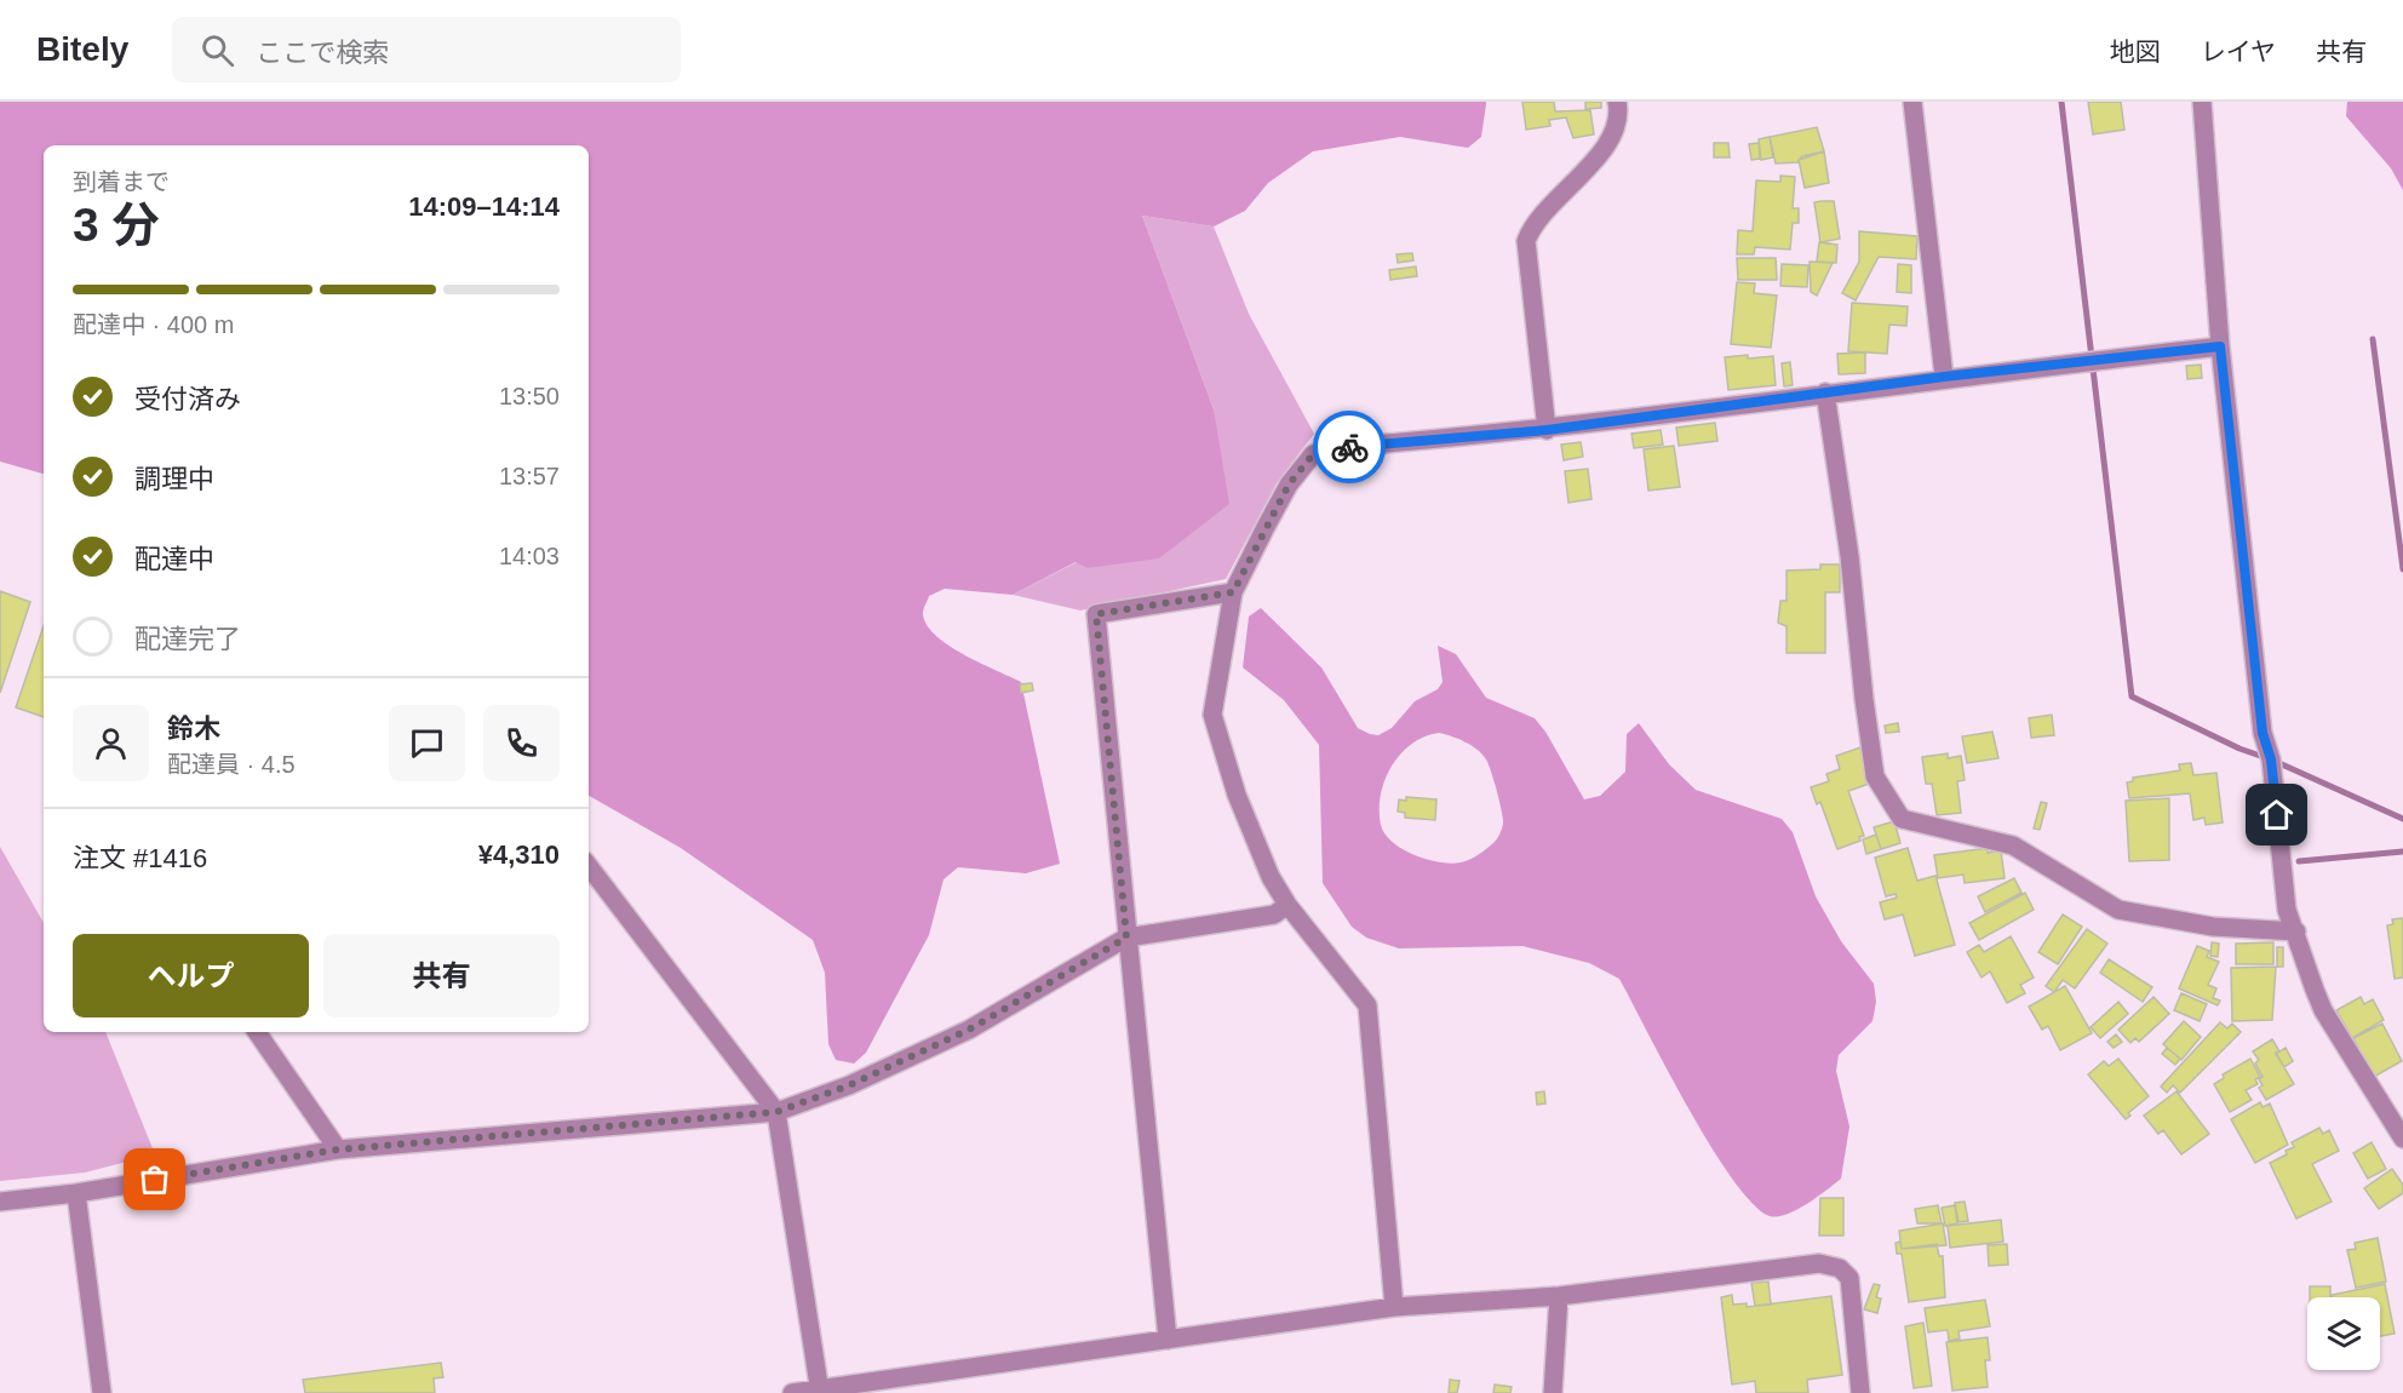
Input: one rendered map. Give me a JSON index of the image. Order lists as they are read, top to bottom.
{
  "page": {
    "header": "Bitely",
    "search": "ここで検索",
    "nav": ["地図", "レイヤ", "共有"],
    "heading": ["3 分", "到着まで", "14:09–14:14"],
    "panel": [
      "鈴木",
      "配達員 · 4.5",
      "注文 #1416",
      "¥4,310"
    ],
    "bar": "配達中 · 400 m",
    "list": [
      ["受付済み", "13:50"],
      ["調理中", "13:57"],
      ["配達中", "14:03"],
      "配達完了"
    ],
    "buttons": ["ヘルプ", "共有"]
  }
}
